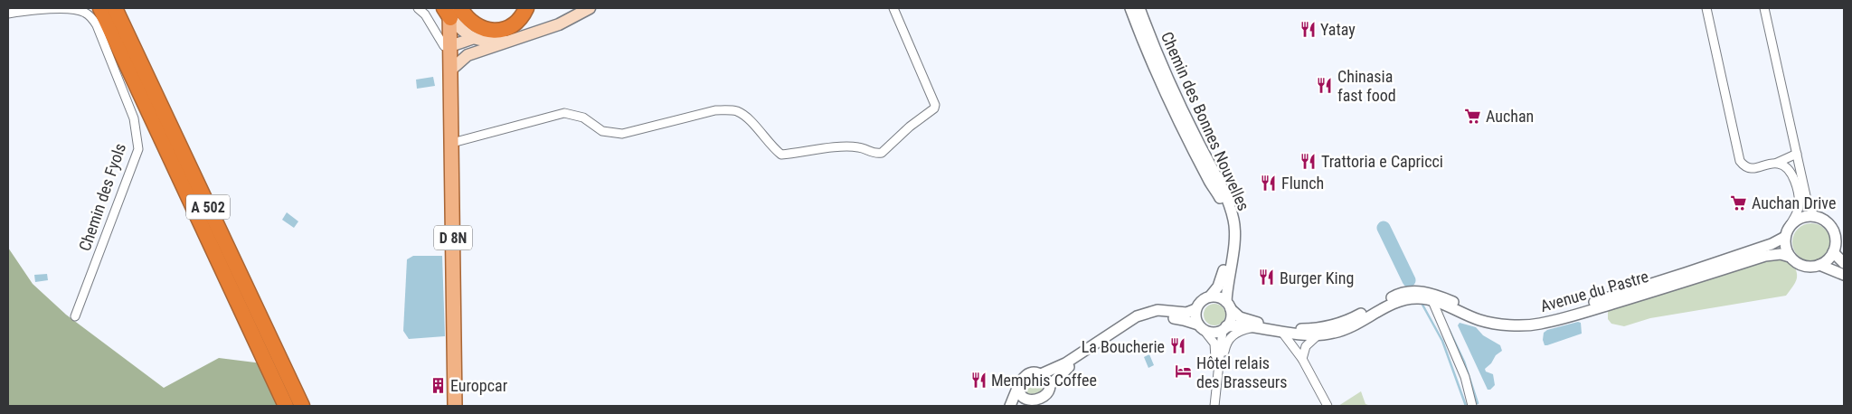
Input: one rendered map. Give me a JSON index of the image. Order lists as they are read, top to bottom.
{
  "streets": {
    "highway": ["A 502"],
    "main road": ["D 8N"],
    "street": ["Chemin des Bonnes Nouvelles", "Chemin des Fyols", "Avenue du Pastre"]
  },
  "crossings": [
    ["Chemin des Bonnes Nouvelles", "Avenue du Pastre"]
  ],
  "places": {
    "restaurant": [
      "Yatay",
      "Chinasia fast food",
      "Trattoria e Capricci",
      "Flunch",
      "Burger King",
      "La Boucherie",
      "Memphis Coffee"
    ],
    "supermarket": ["Auchan", "Auchan Drive"],
    "hotel": ["Hôtel relais des Brasseurs"],
    "building": ["Europcar"]
  }
}
